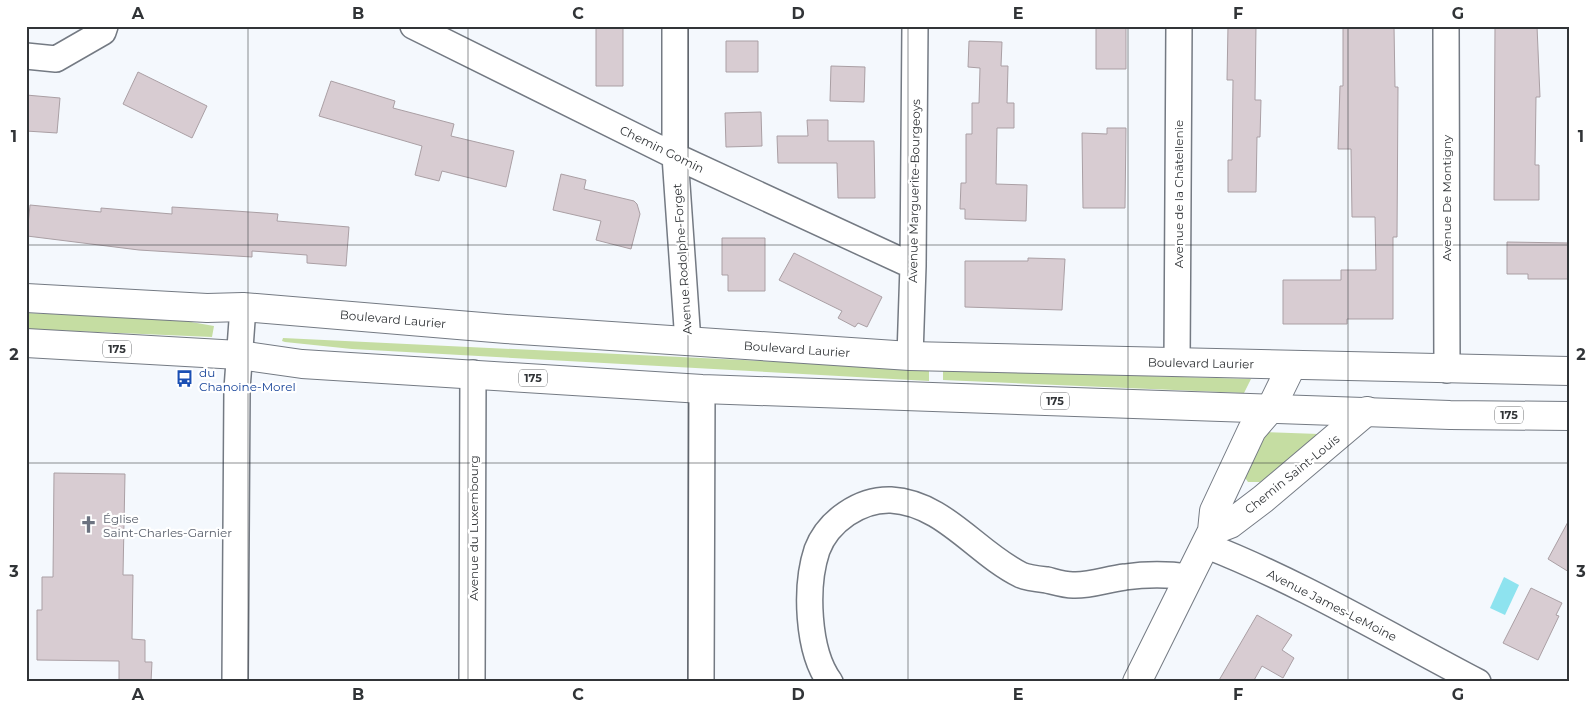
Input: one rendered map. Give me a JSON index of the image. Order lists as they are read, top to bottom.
{
  "streets": {
    "main road": ["Boulevard Laurier", "175", "Chemin Saint-Louis"],
    "street": [
      "Chemin Gomin",
      "Avenue Marguerite-Bourgeoys",
      "Avenue de la Châtellenie",
      "Avenue De Montigny",
      "Avenue Rodolphe-Forget",
      "Avenue du Luxembourg",
      "Avenue James-LeMoine"
    ]
  },
  "crossings": [
    ["Chemin Gomin", "Avenue Marguerite-Bourgeoys"],
    ["Chemin Gomin", "Avenue Rodolphe-Forget"],
    ["Avenue Marguerite-Bourgeoys", "Boulevard Laurier"],
    ["Avenue de la Châtellenie", "Boulevard Laurier"],
    ["Avenue De Montigny", "Boulevard Laurier"],
    ["Avenue Rodolphe-Forget", "Boulevard Laurier"],
    ["175", "Chemin Saint-Louis"],
    ["175", "Avenue du Luxembourg"],
    ["Chemin Saint-Louis", "Avenue James-LeMoine"]
  ],
  "places": {
    "bus stop": ["du Chanoine-Morel"],
    "church": ["Église Saint-Charles-Garnier"]
  },
  "grid": {
    "columns": [
      "A",
      "B",
      "C",
      "D",
      "E",
      "F",
      "G"
    ],
    "rows": ["1", "2", "3"]
  }
}
